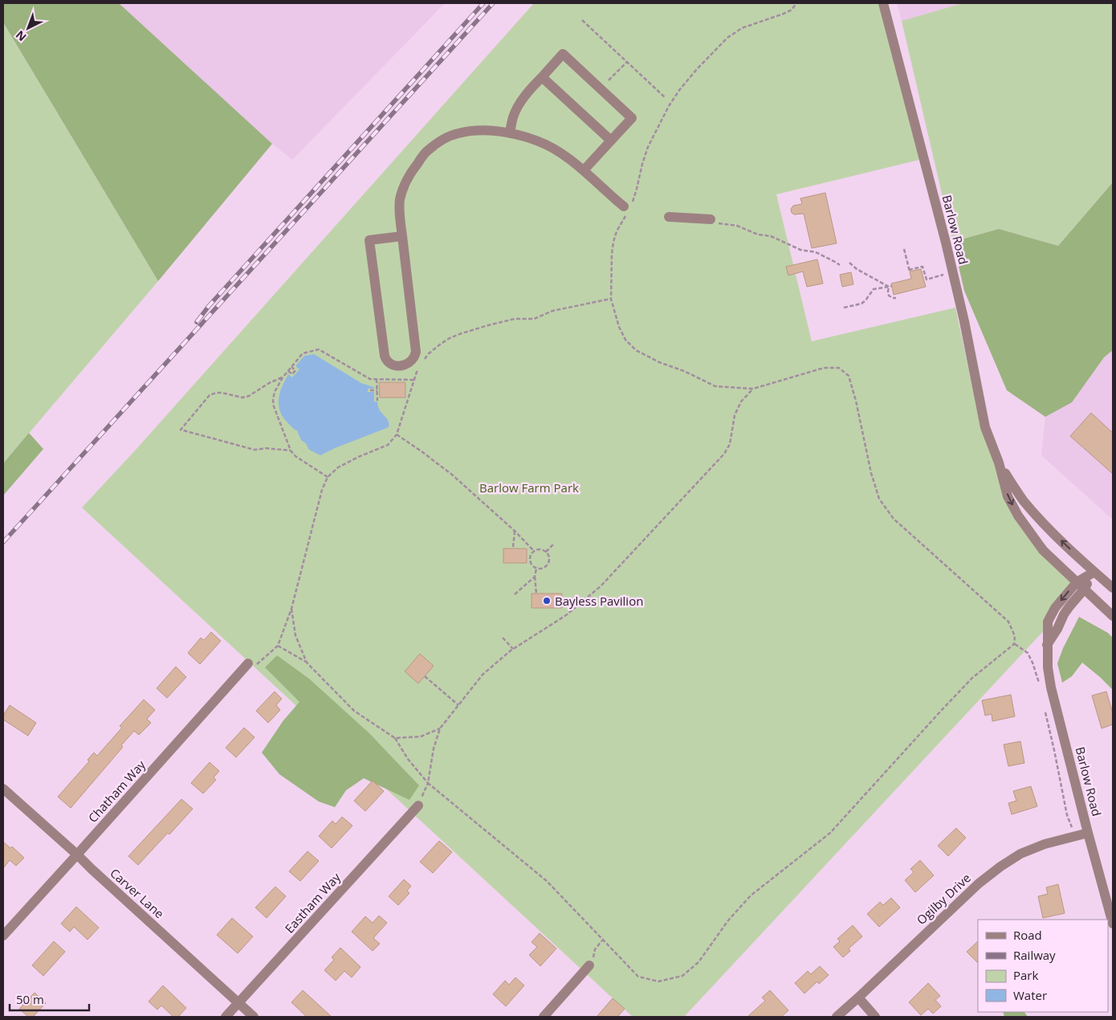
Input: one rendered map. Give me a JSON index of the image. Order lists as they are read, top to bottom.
{
  "streets": {
    "street": [
      "Barlow Road",
      "Chatham Way",
      "Carver Lane",
      "Ogilby Drive",
      "Eastham Way"
    ]
  },
  "crossings": [
    ["Barlow Road", "Ogilby Drive"],
    ["Chatham Way", "Carver Lane"],
    ["Carver Lane", "Eastham Way"]
  ],
  "parks": ["Barlow Farm Park"],
  "places": ["Bayless Pavilion"],
  "legend": [
    "Road",
    "Railway",
    "Park",
    "Water"
  ],
  "scale_bar": "50 m",
  "north": "bottom left"
}
